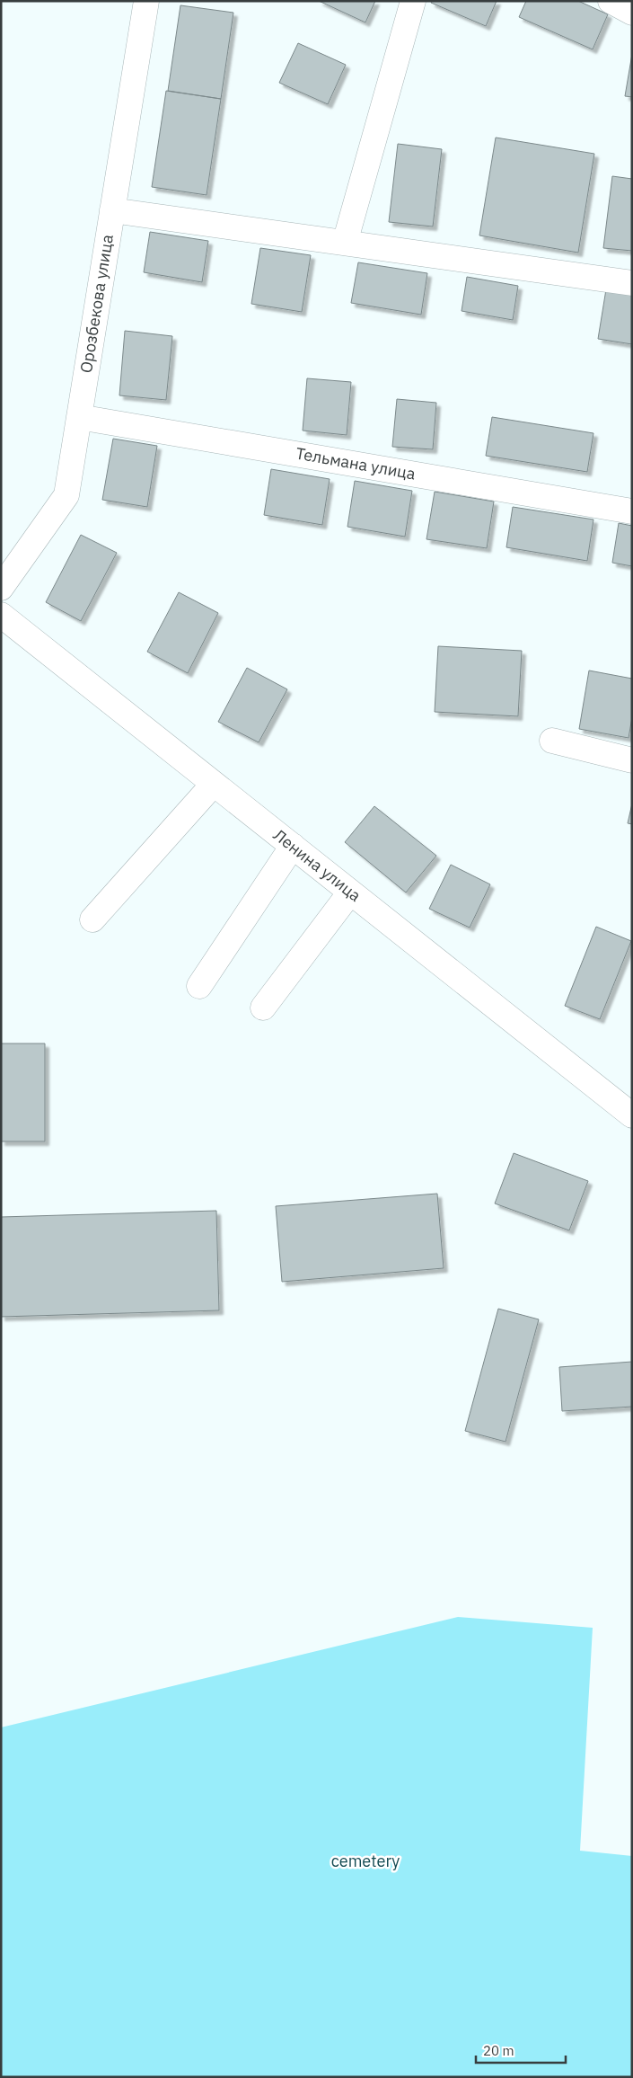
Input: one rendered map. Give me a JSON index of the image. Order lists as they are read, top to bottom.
{
  "streets": {
    "street": ["Орозбекова улица", "Тельмана улица", "Ленина улица"]
  },
  "crossings": [
    ["Орозбекова улица", "Тельмана улица"]
  ],
  "parks": ["cemetery"],
  "scale_bar": "20 m"
}
